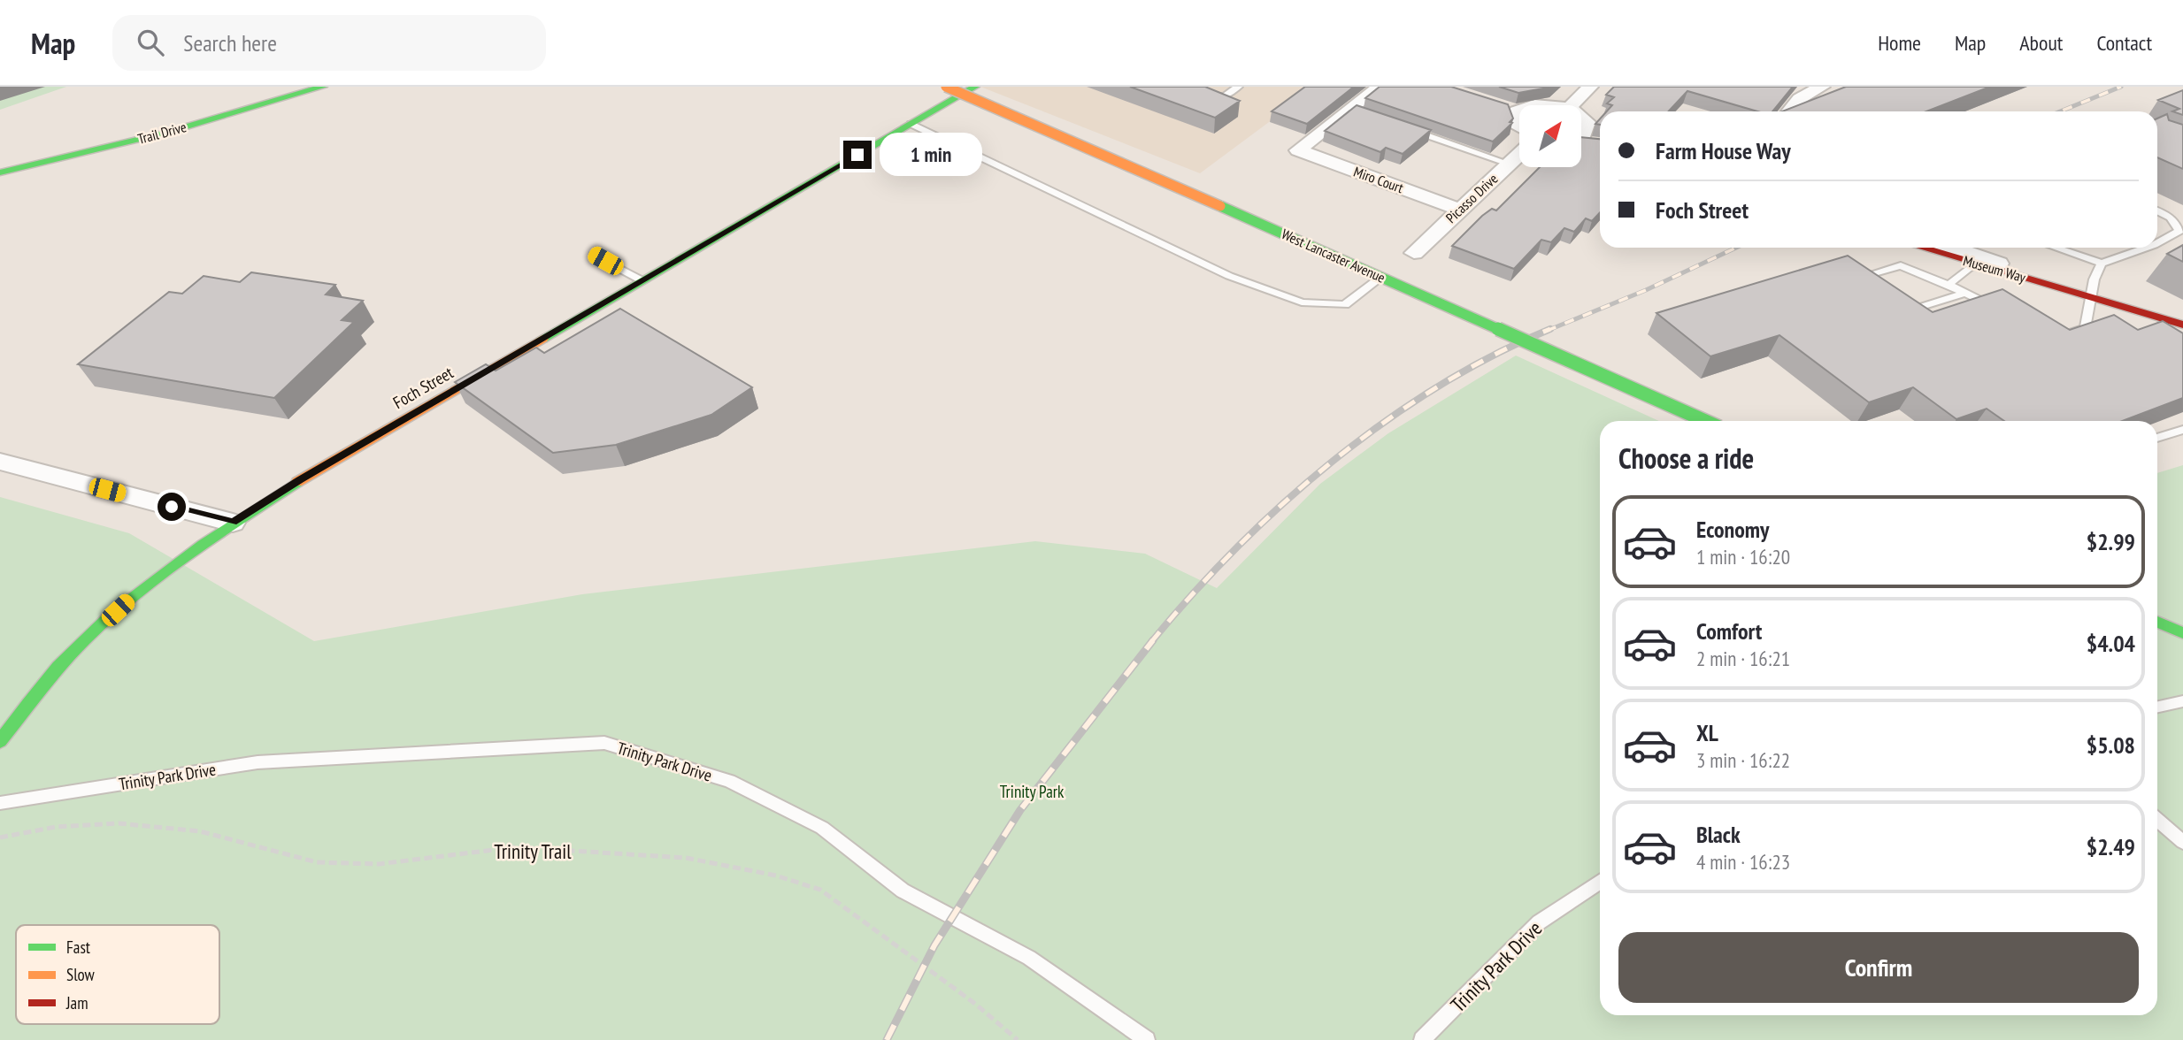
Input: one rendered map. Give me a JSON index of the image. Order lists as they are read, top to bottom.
{
  "streets": {
    "street": [
      "Trail Drive",
      "Miro Court",
      "Picasso Drive",
      "West Lancaster Avenue",
      "Museum Way",
      "Foch Street"
    ],
    "lane": ["Trinity Park Drive"],
    "path": ["Trinity Trail"]
  },
  "crossings": [
    ["Miro Court", "Picasso Drive"]
  ],
  "parks": ["Trinity Park"],
  "legend": ["Fast", "Slow", "Jam"],
  "north": "top right",
  "page": {
    "header": "Map",
    "search": "Search here",
    "nav": [
      "Home",
      "Map",
      "About",
      "Contact"
    ],
    "banner": ["Farm House Way", "Foch Street"],
    "bubble": "1 min",
    "heading": "Choose a ride",
    "list": [
      {
        "name": "Economy",
        "note": "1 min · 16:20",
        "value": "$2.99"
      },
      {
        "name": "Comfort",
        "note": "2 min · 16:21",
        "value": "$4.04"
      },
      {
        "name": "XL",
        "note": "3 min · 16:22",
        "value": "$5.08"
      },
      {
        "name": "Black",
        "note": "4 min · 16:23",
        "value": "$2.49"
      }
    ],
    "buttons": "Confirm"
  }
}
